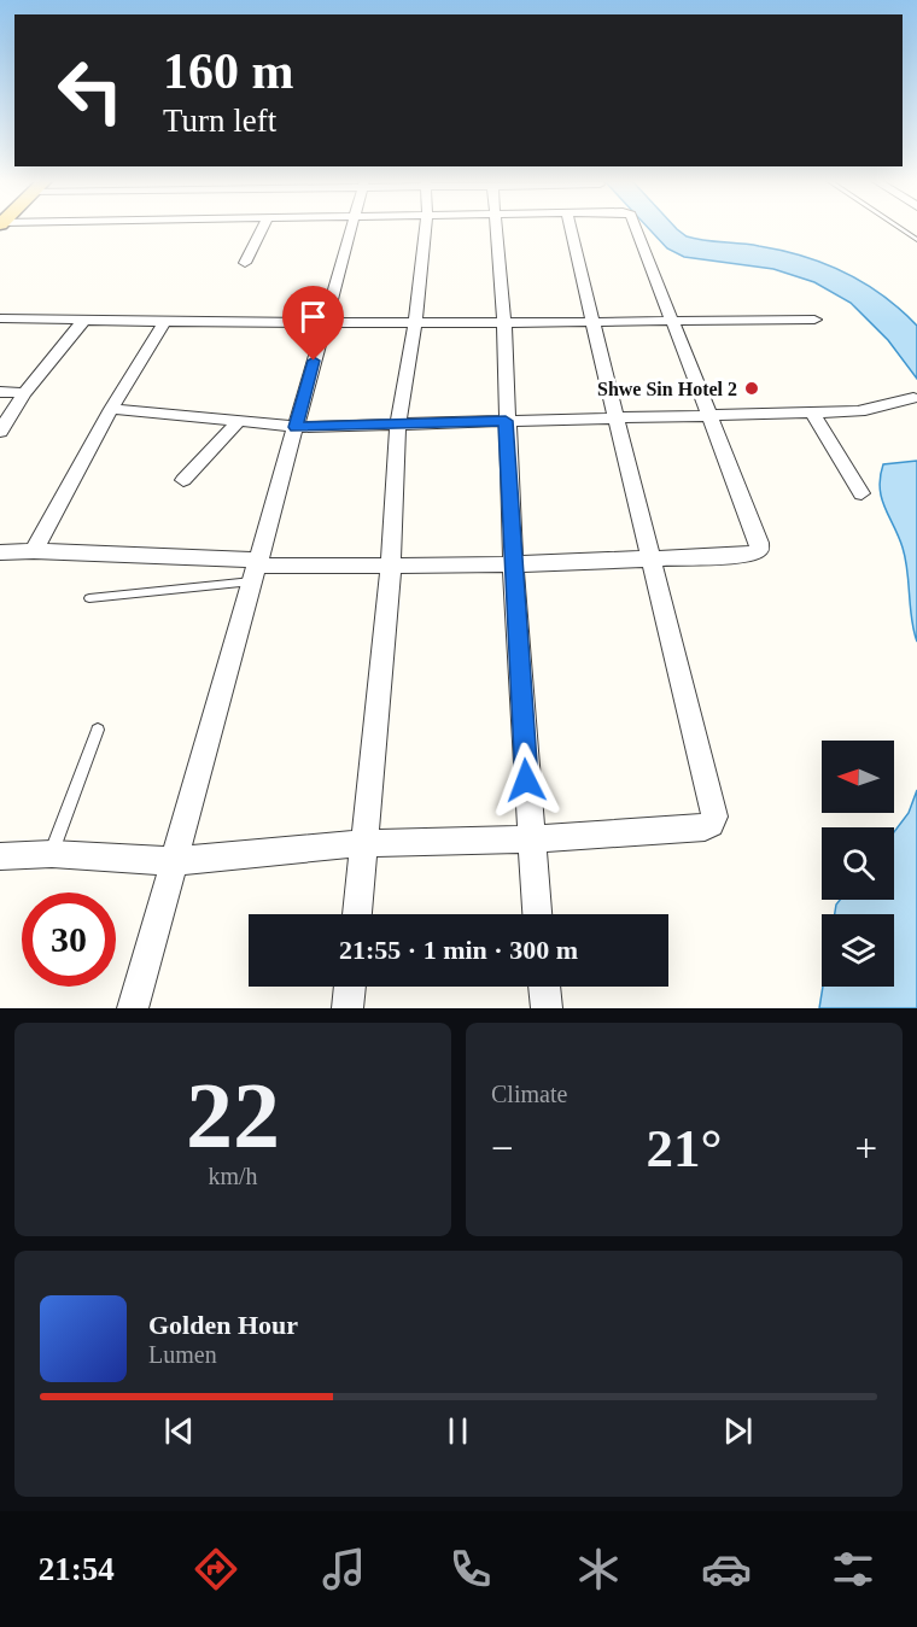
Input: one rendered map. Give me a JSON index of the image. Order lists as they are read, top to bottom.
{
  "places": ["Shwe Sin Hotel 2"],
  "north": "left",
  "page": {
    "turn": ["160 m", "Turn left"],
    "limit": "30",
    "trip": "21:55 · 1 min · 300 m",
    "tile": [
      ["22", "km/h"],
      "Climate"
    ],
    "heat": ["−", "21°", "+"],
    "song": ["Golden Hour", "Lumen"],
    "tabs": "21:54"
  }
}
